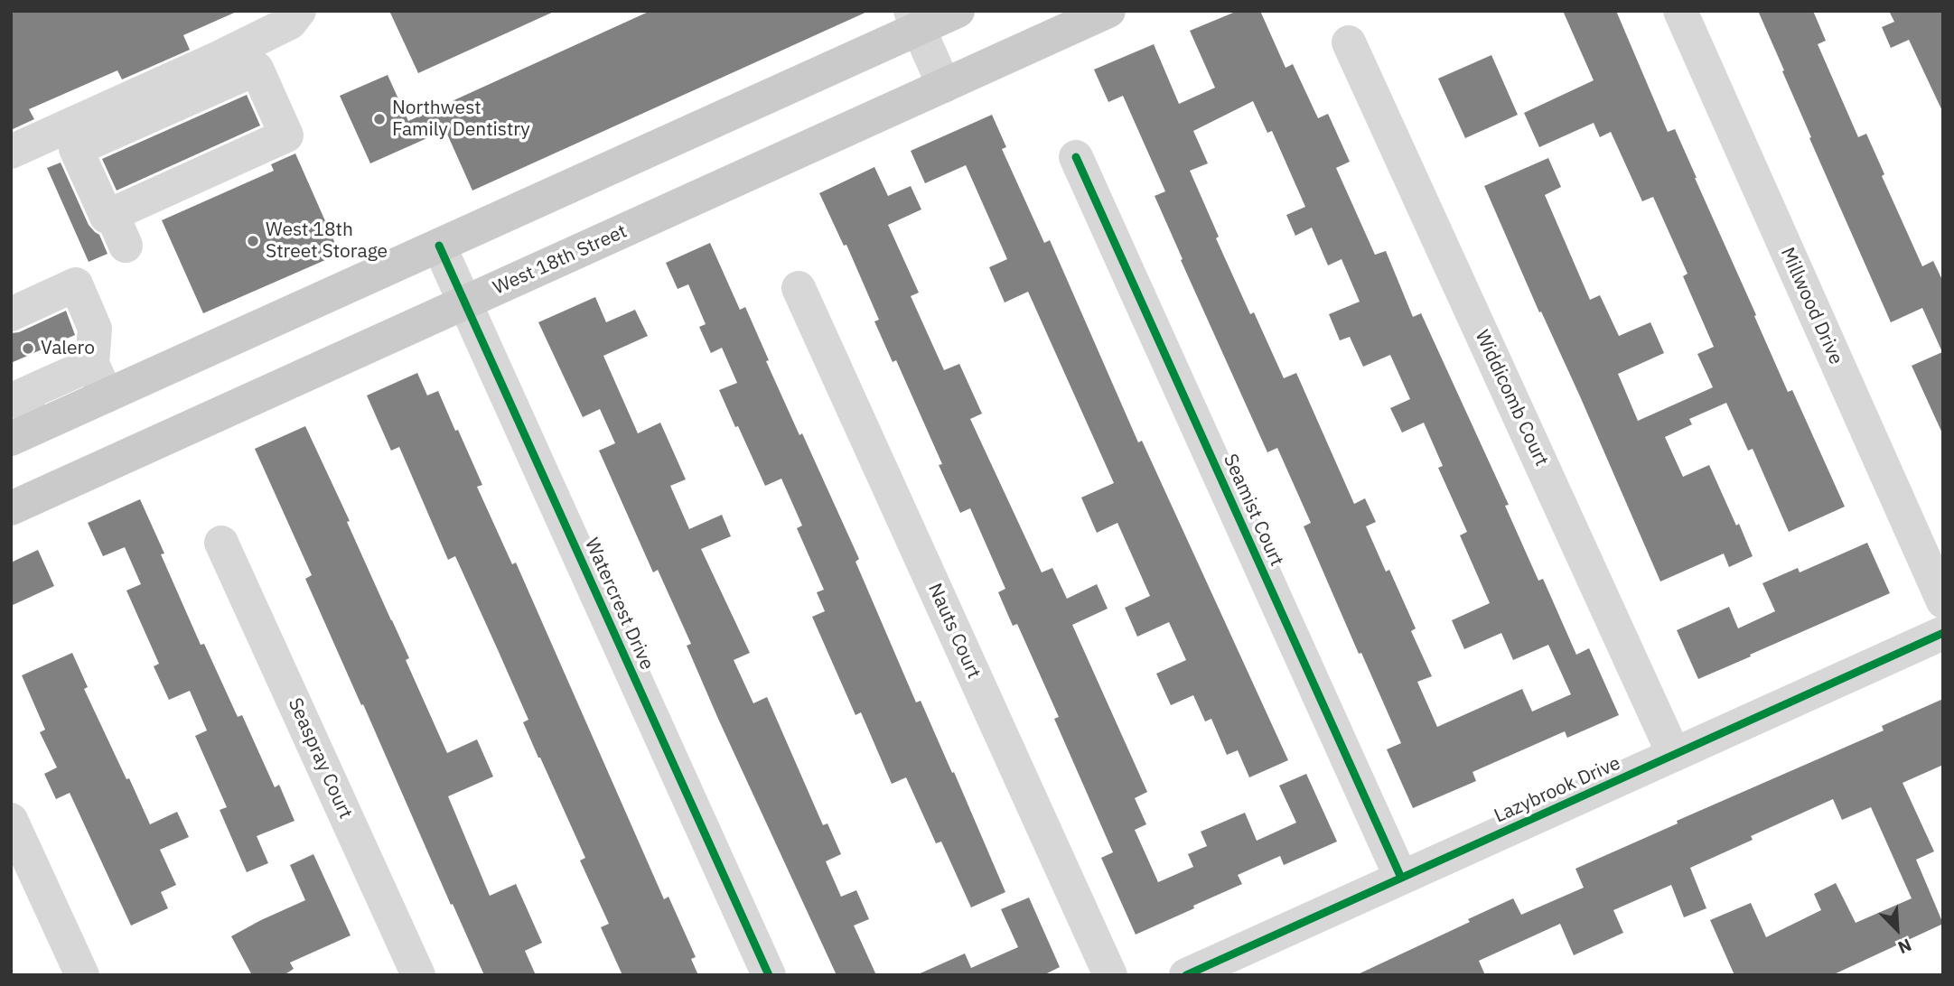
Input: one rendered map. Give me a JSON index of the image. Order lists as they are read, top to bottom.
{
  "streets": {
    "main road": ["West 18th Street"],
    "street": [
      "Millwood Drive",
      "Widdicomb Court",
      "Seamist Court",
      "Watercrest Drive",
      "Nauts Court",
      "Seaspray Court",
      "Lazybrook Drive"
    ]
  },
  "crossings": [
    ["West 18th Street", "Watercrest Drive"],
    ["Widdicomb Court", "Lazybrook Drive"],
    ["Seamist Court", "Lazybrook Drive"]
  ],
  "places": ["Northwest Family Dentistry", "West 18th Street Storage", "Valero"],
  "north": "bottom right"
}
